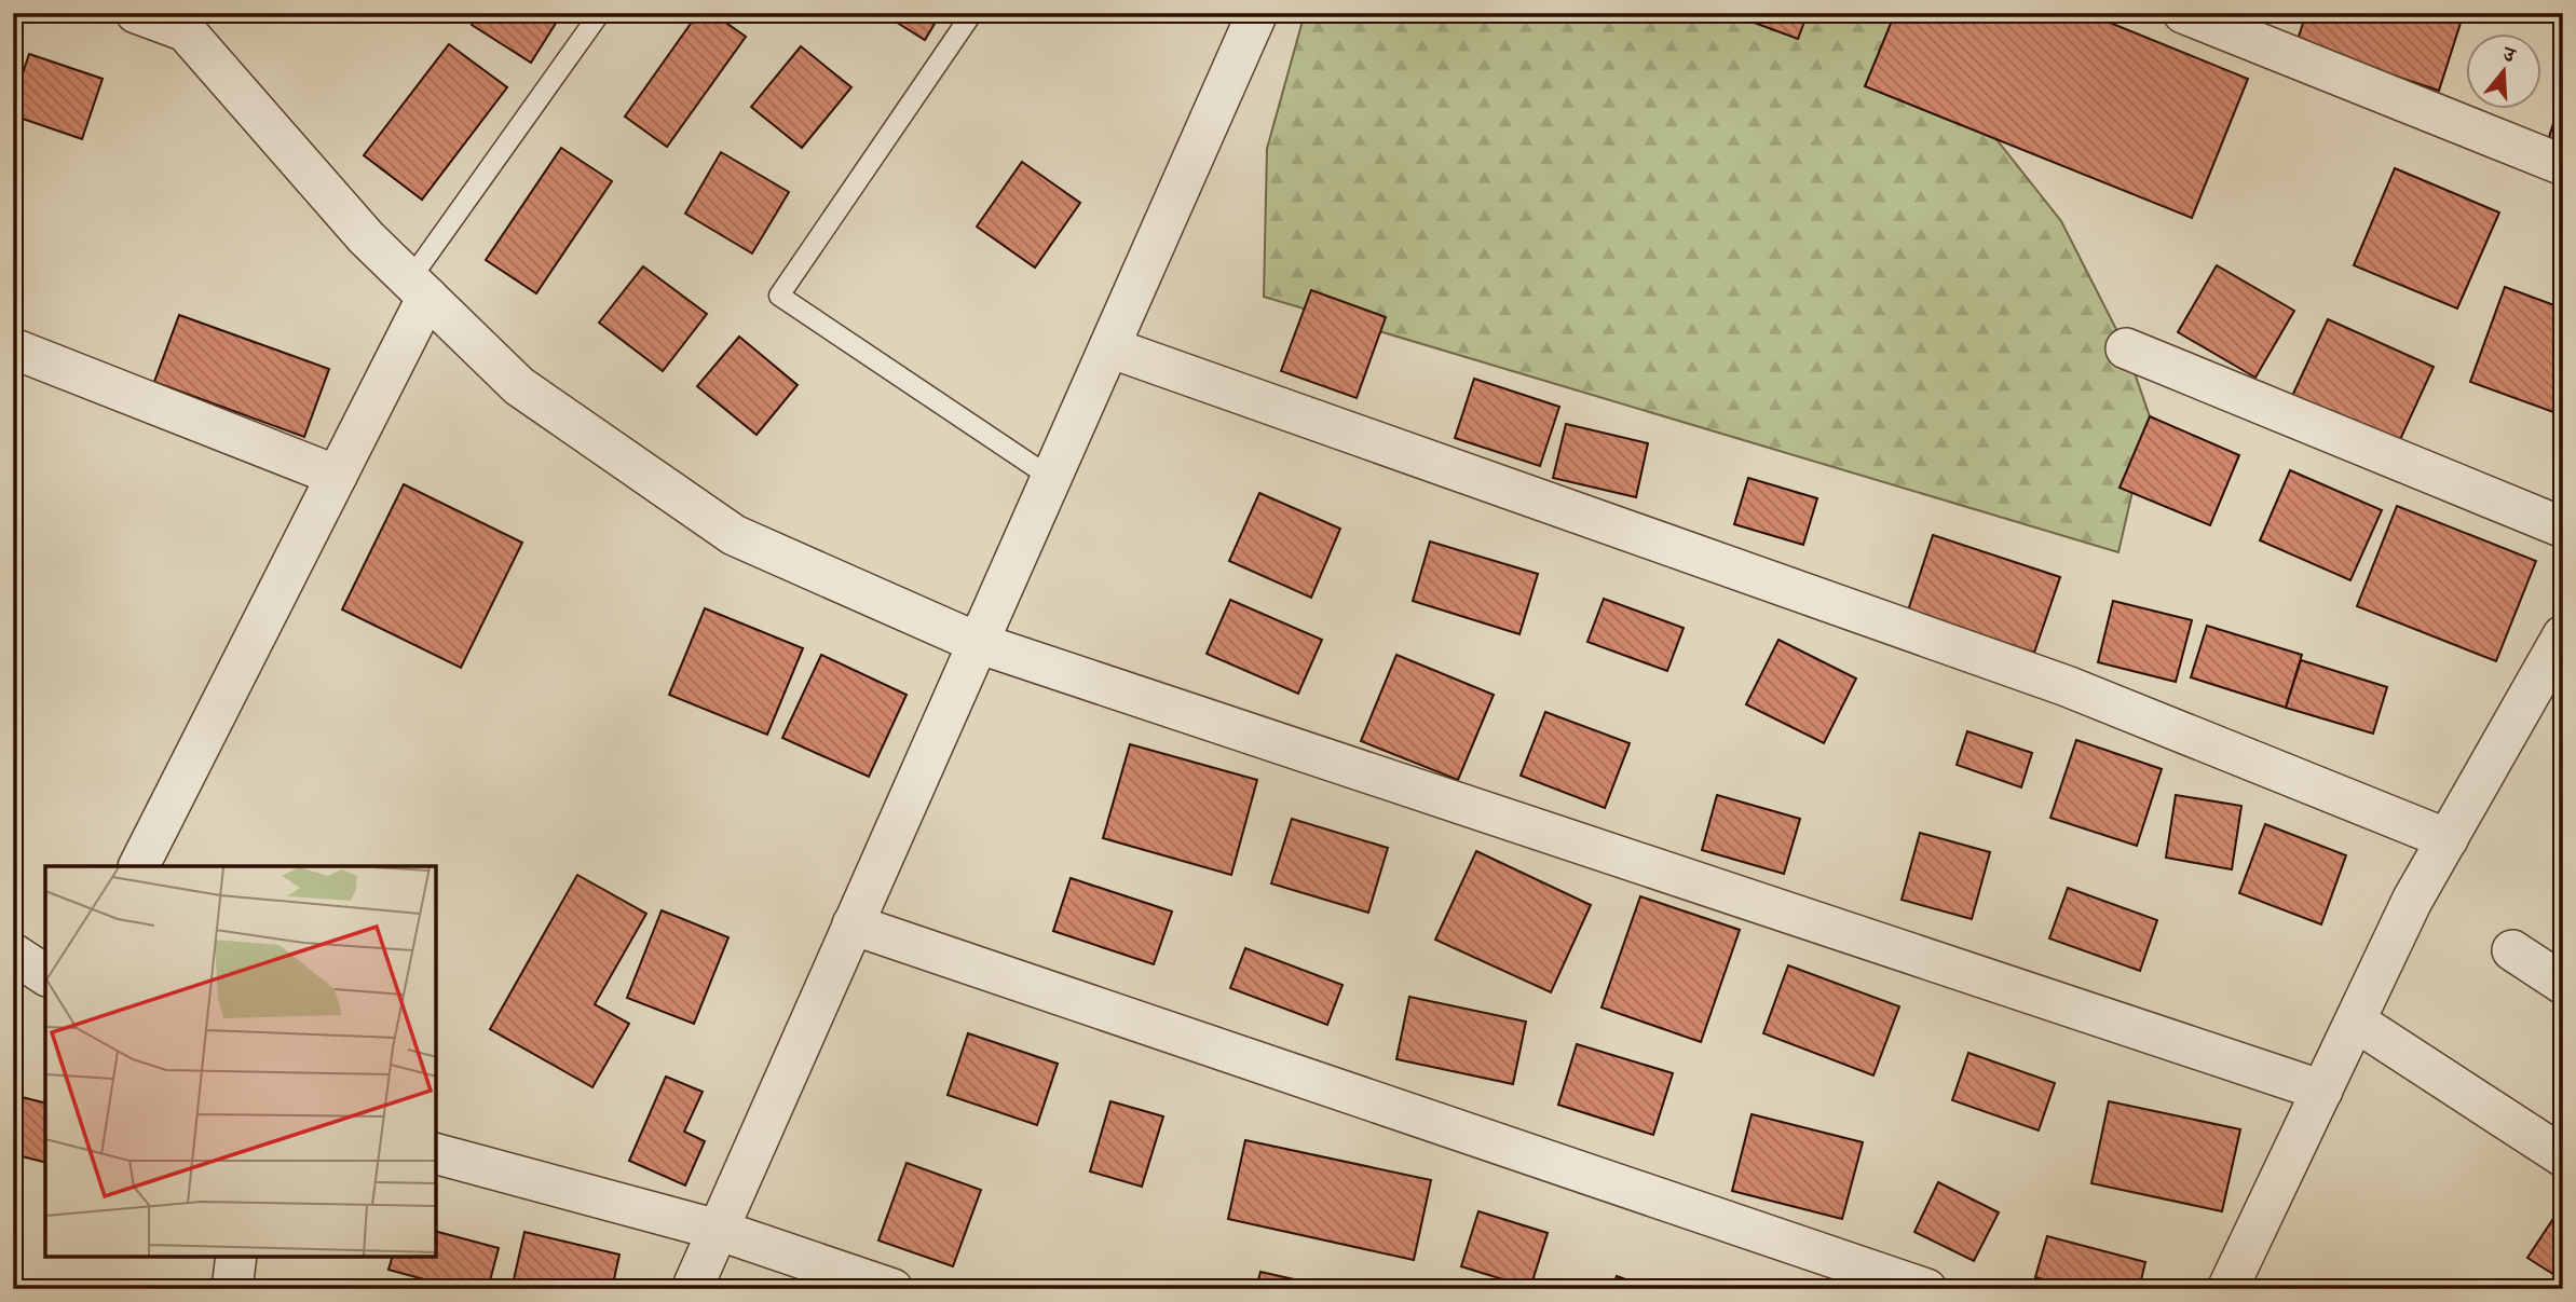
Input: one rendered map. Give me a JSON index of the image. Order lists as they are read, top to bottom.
{
  "north": "top"
}
